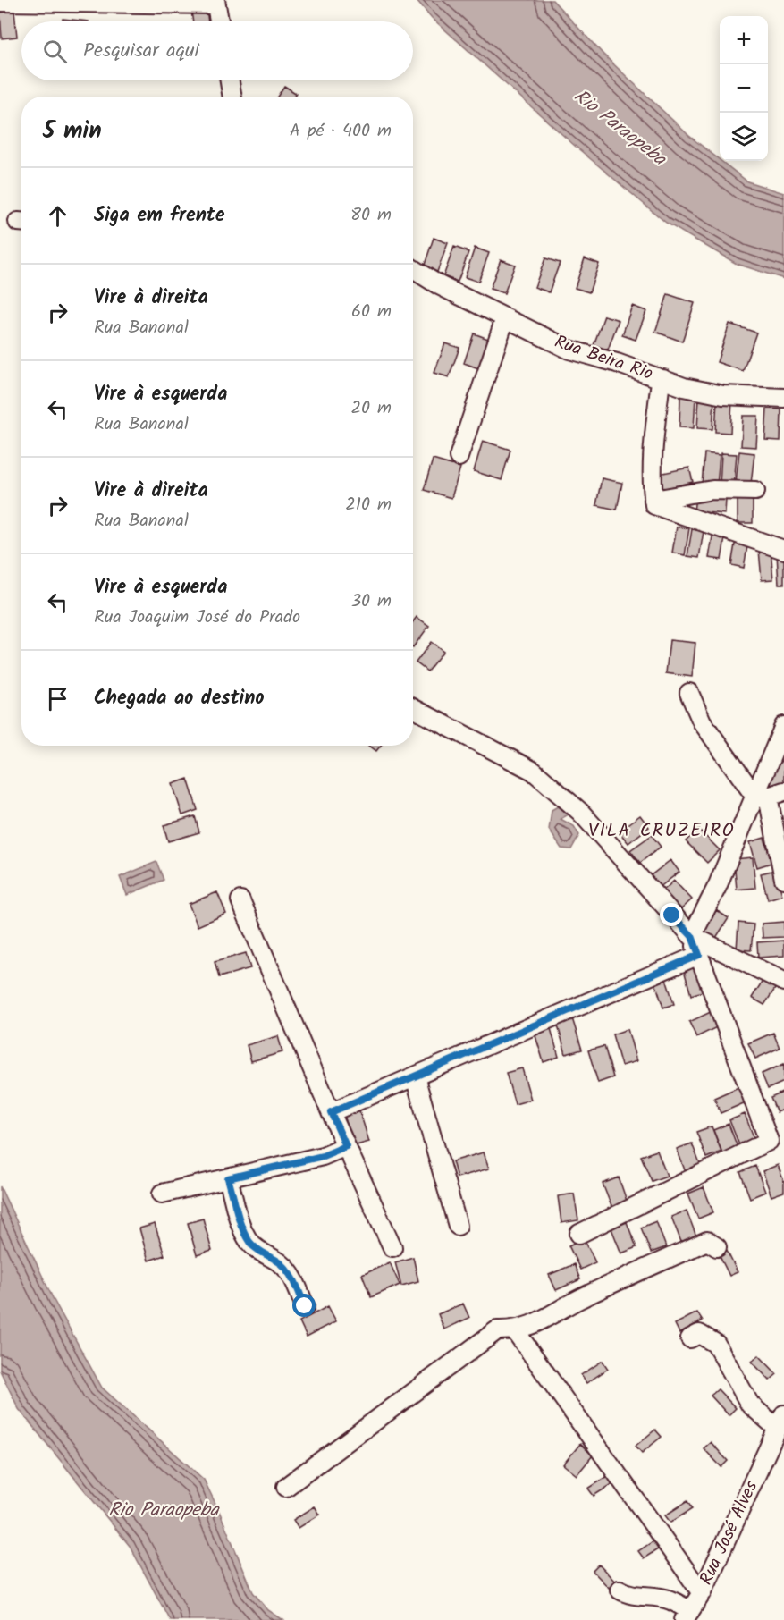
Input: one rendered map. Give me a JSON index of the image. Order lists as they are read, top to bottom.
{
  "streets": {
    "street": ["Rua Beira Rio", "Rua José Alves"]
  },
  "districts": ["VILA CRUZEIRO"],
  "water": ["Rio Paraopeba"],
  "page": {
    "map_buttons": ["+", "−"],
    "search": "Pesquisar aqui",
    "heading": ["5 min", "A pé · 400 m"],
    "list": [
      ["Siga em frente", "80 m"],
      ["Vire à direita", "Rua Bananal", "60 m"],
      ["Vire à esquerda", "Rua Bananal", "20 m"],
      ["Vire à direita", "Rua Bananal", "210 m"],
      ["Vire à esquerda", "Rua Joaquim José do Prado", "30 m"],
      "Chegada ao destino"
    ]
  }
}
